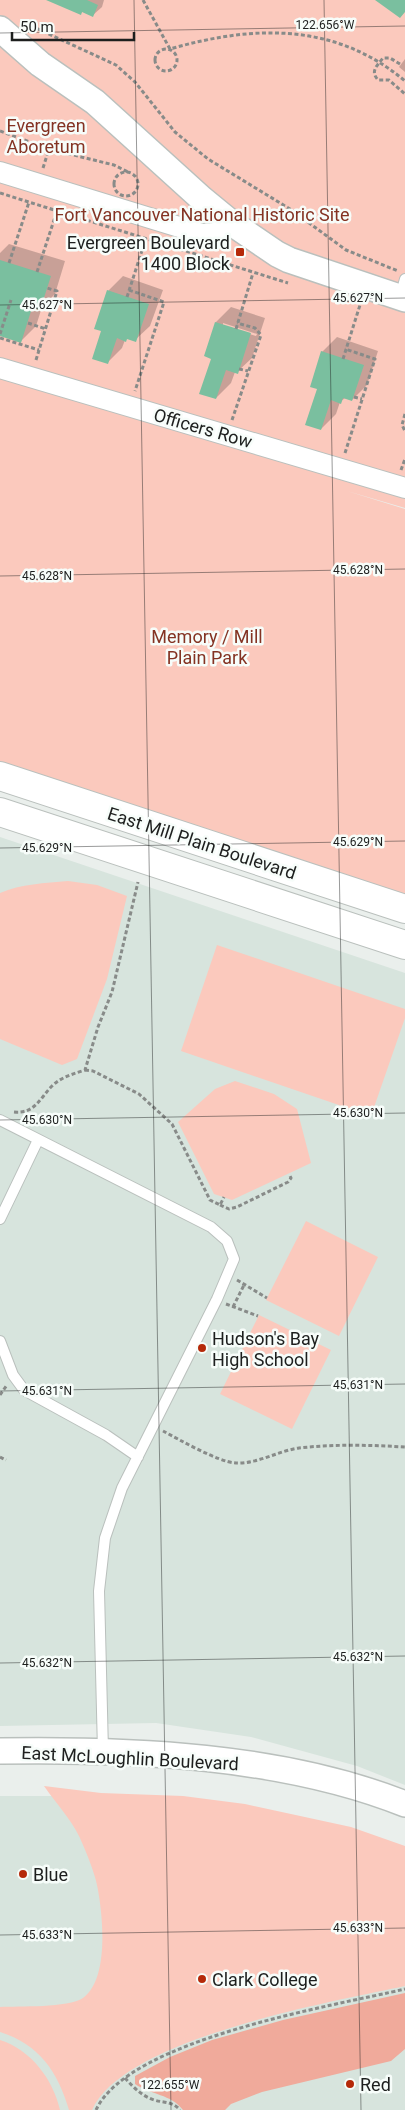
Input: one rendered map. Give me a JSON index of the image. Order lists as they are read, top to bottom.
{
  "streets": {
    "main road": ["East Mill Plain Boulevard"],
    "street": ["Officers Row", "East McLoughlin Boulevard"]
  },
  "parks": ["Evergreen Aboretum", "Fort Vancouver National Historic Site", "Memory / Mill Plain Park"],
  "places": {
    "transit": ["Evergreen Boulevard 1400 Block"],
    "other": [
      "Hudson's Bay High School",
      "Blue",
      "Clark College",
      "Red"
    ]
  },
  "scale_bar": "50 m",
  "coordinates": [
    "122.656°W",
    "45.627°N",
    "45.628°N",
    "45.629°N",
    "45.630°N",
    "45.631°N",
    "45.632°N",
    "45.633°N",
    "122.655°W"
  ]
}
